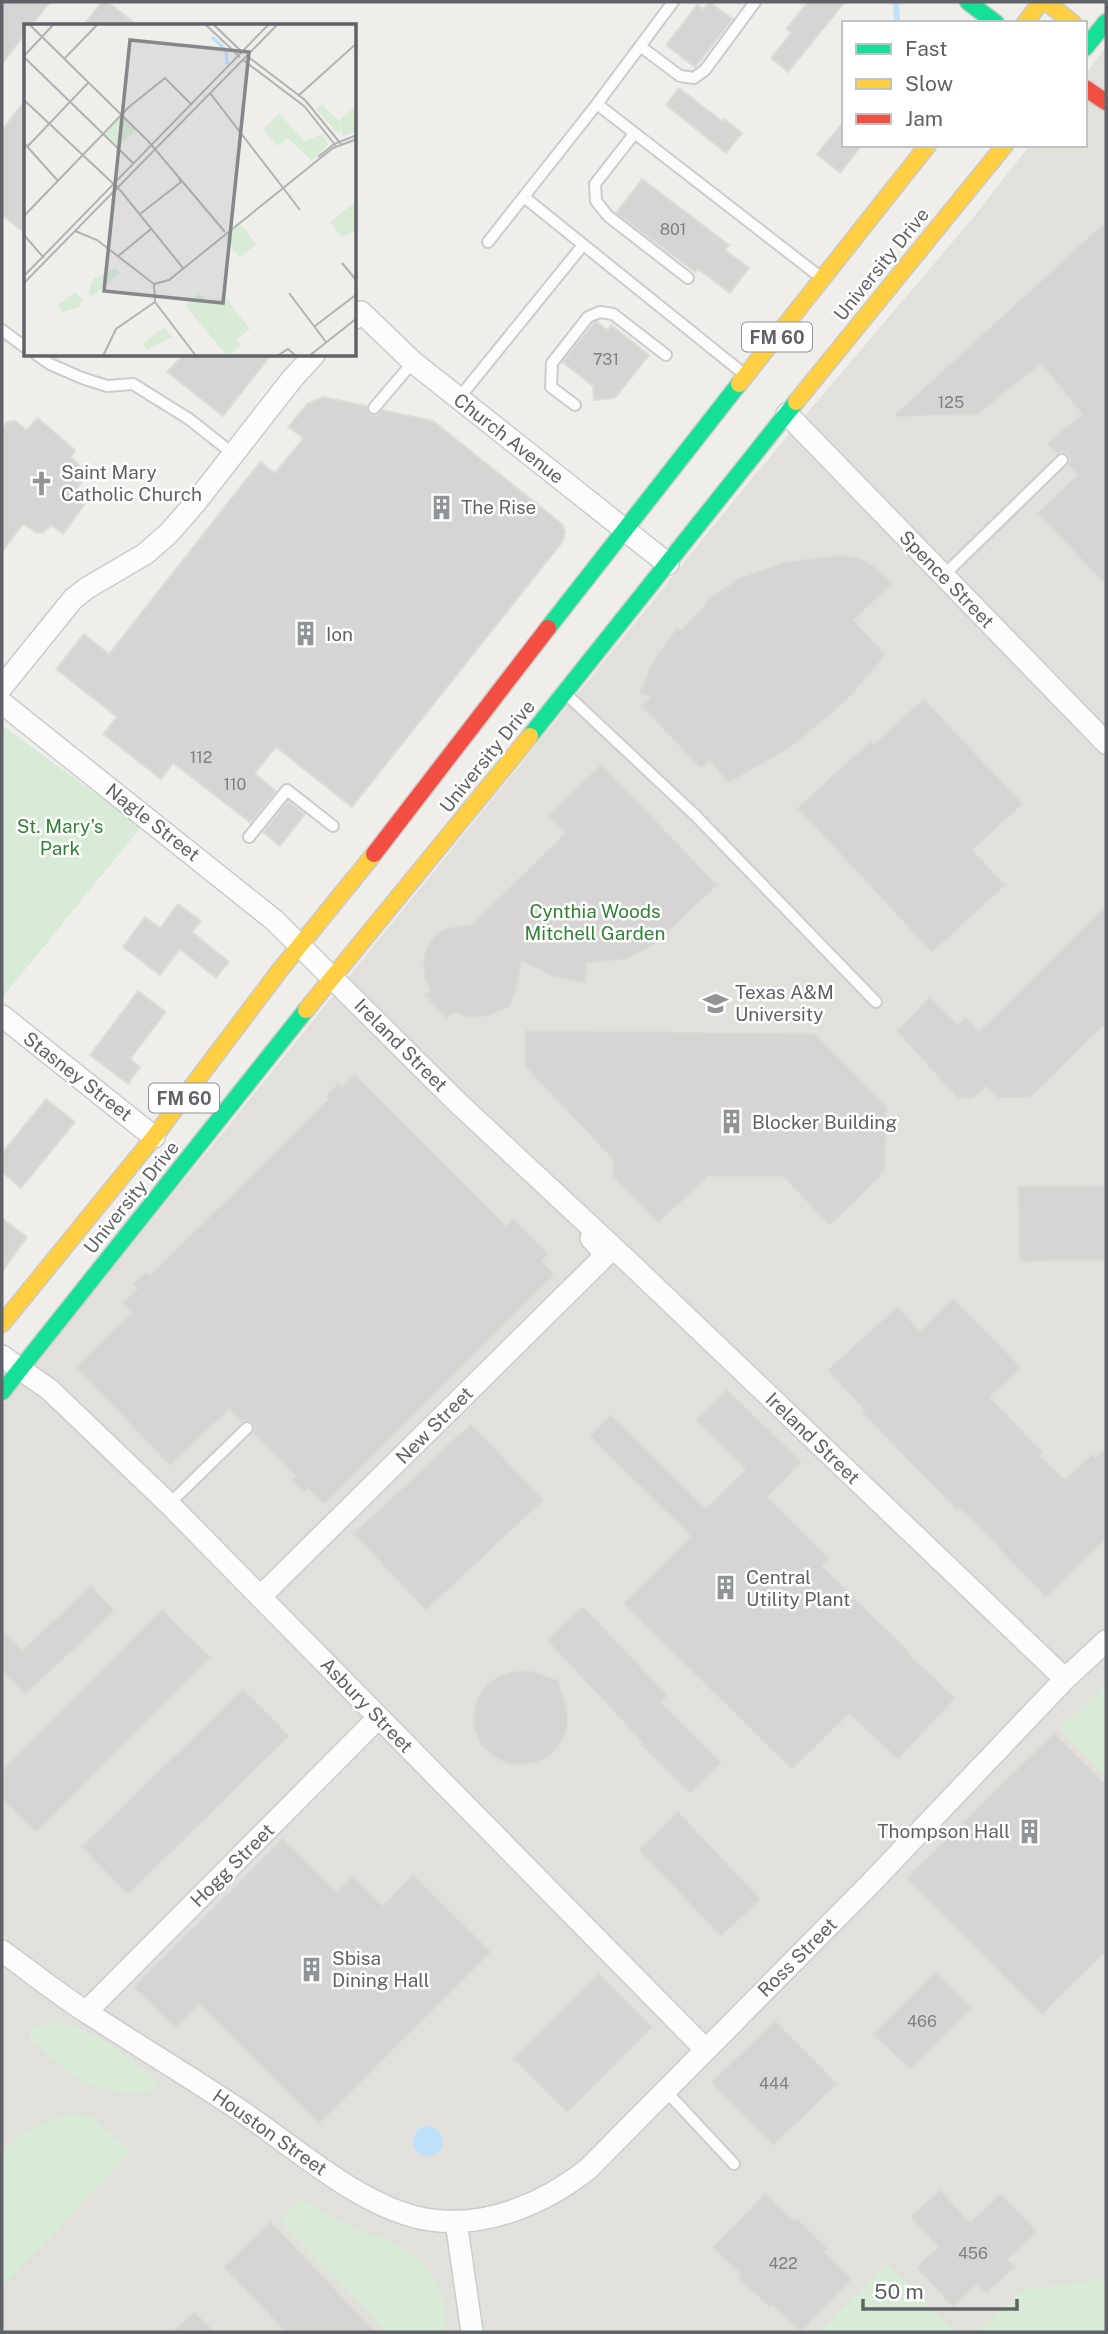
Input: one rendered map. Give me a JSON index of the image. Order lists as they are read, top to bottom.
{
  "streets": {
    "main road": ["University Drive", "FM 60"],
    "street": [
      "Church Avenue",
      "Spence Street",
      "Nagle Street",
      "Ireland Street",
      "Stasney Street",
      "New Street",
      "Asbury Street",
      "Hogg Street",
      "Ross Street",
      "Houston Street"
    ]
  },
  "crossings": [
    ["University Drive", "Church Avenue"],
    ["University Drive", "Spence Street"],
    ["University Drive", "Nagle Street"],
    ["University Drive", "Ireland Street"],
    ["University Drive", "Stasney Street"],
    ["University Drive", "Asbury Street"],
    ["Nagle Street", "Ireland Street"],
    ["Ireland Street", "New Street"],
    ["Ireland Street", "Ross Street"],
    ["New Street", "Asbury Street"],
    ["Asbury Street", "Hogg Street"],
    ["Asbury Street", "Ross Street"],
    ["Hogg Street", "Houston Street"],
    ["Ross Street", "Houston Street"]
  ],
  "parks": ["St. Mary's Park", "Cynthia Woods Mitchell Garden"],
  "places": {
    "church": ["Saint Mary Catholic Church"],
    "building": [
      "The Rise",
      "Ion",
      "Blocker Building",
      "Central Utility Plant",
      "Thompson Hall",
      "Sbisa Dining Hall"
    ],
    "school or university": ["Texas A&M University"]
  },
  "house_numbers": [
    "801",
    "731",
    "125",
    "112",
    "110",
    "466",
    "444",
    "456",
    "422"
  ],
  "legend": ["Fast", "Slow", "Jam"],
  "scale_bar": "50 m"
}
